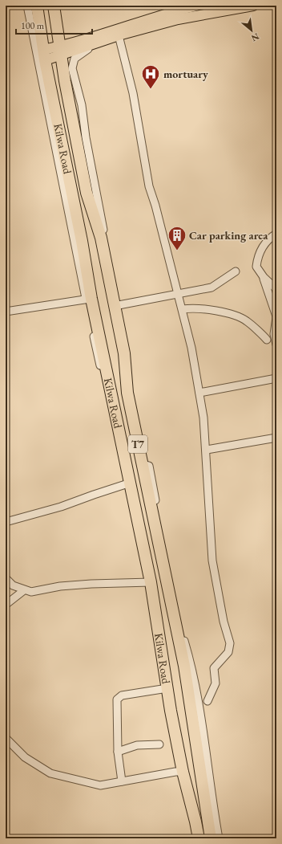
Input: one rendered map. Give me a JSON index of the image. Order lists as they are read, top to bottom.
{
  "streets": {
    "highway": ["Kilwa Road", "T7"]
  },
  "places": {
    "hospital": ["mortuary"],
    "building": ["Car parking area"]
  },
  "scale_bar": "100 m",
  "north": "bottom right"
}
